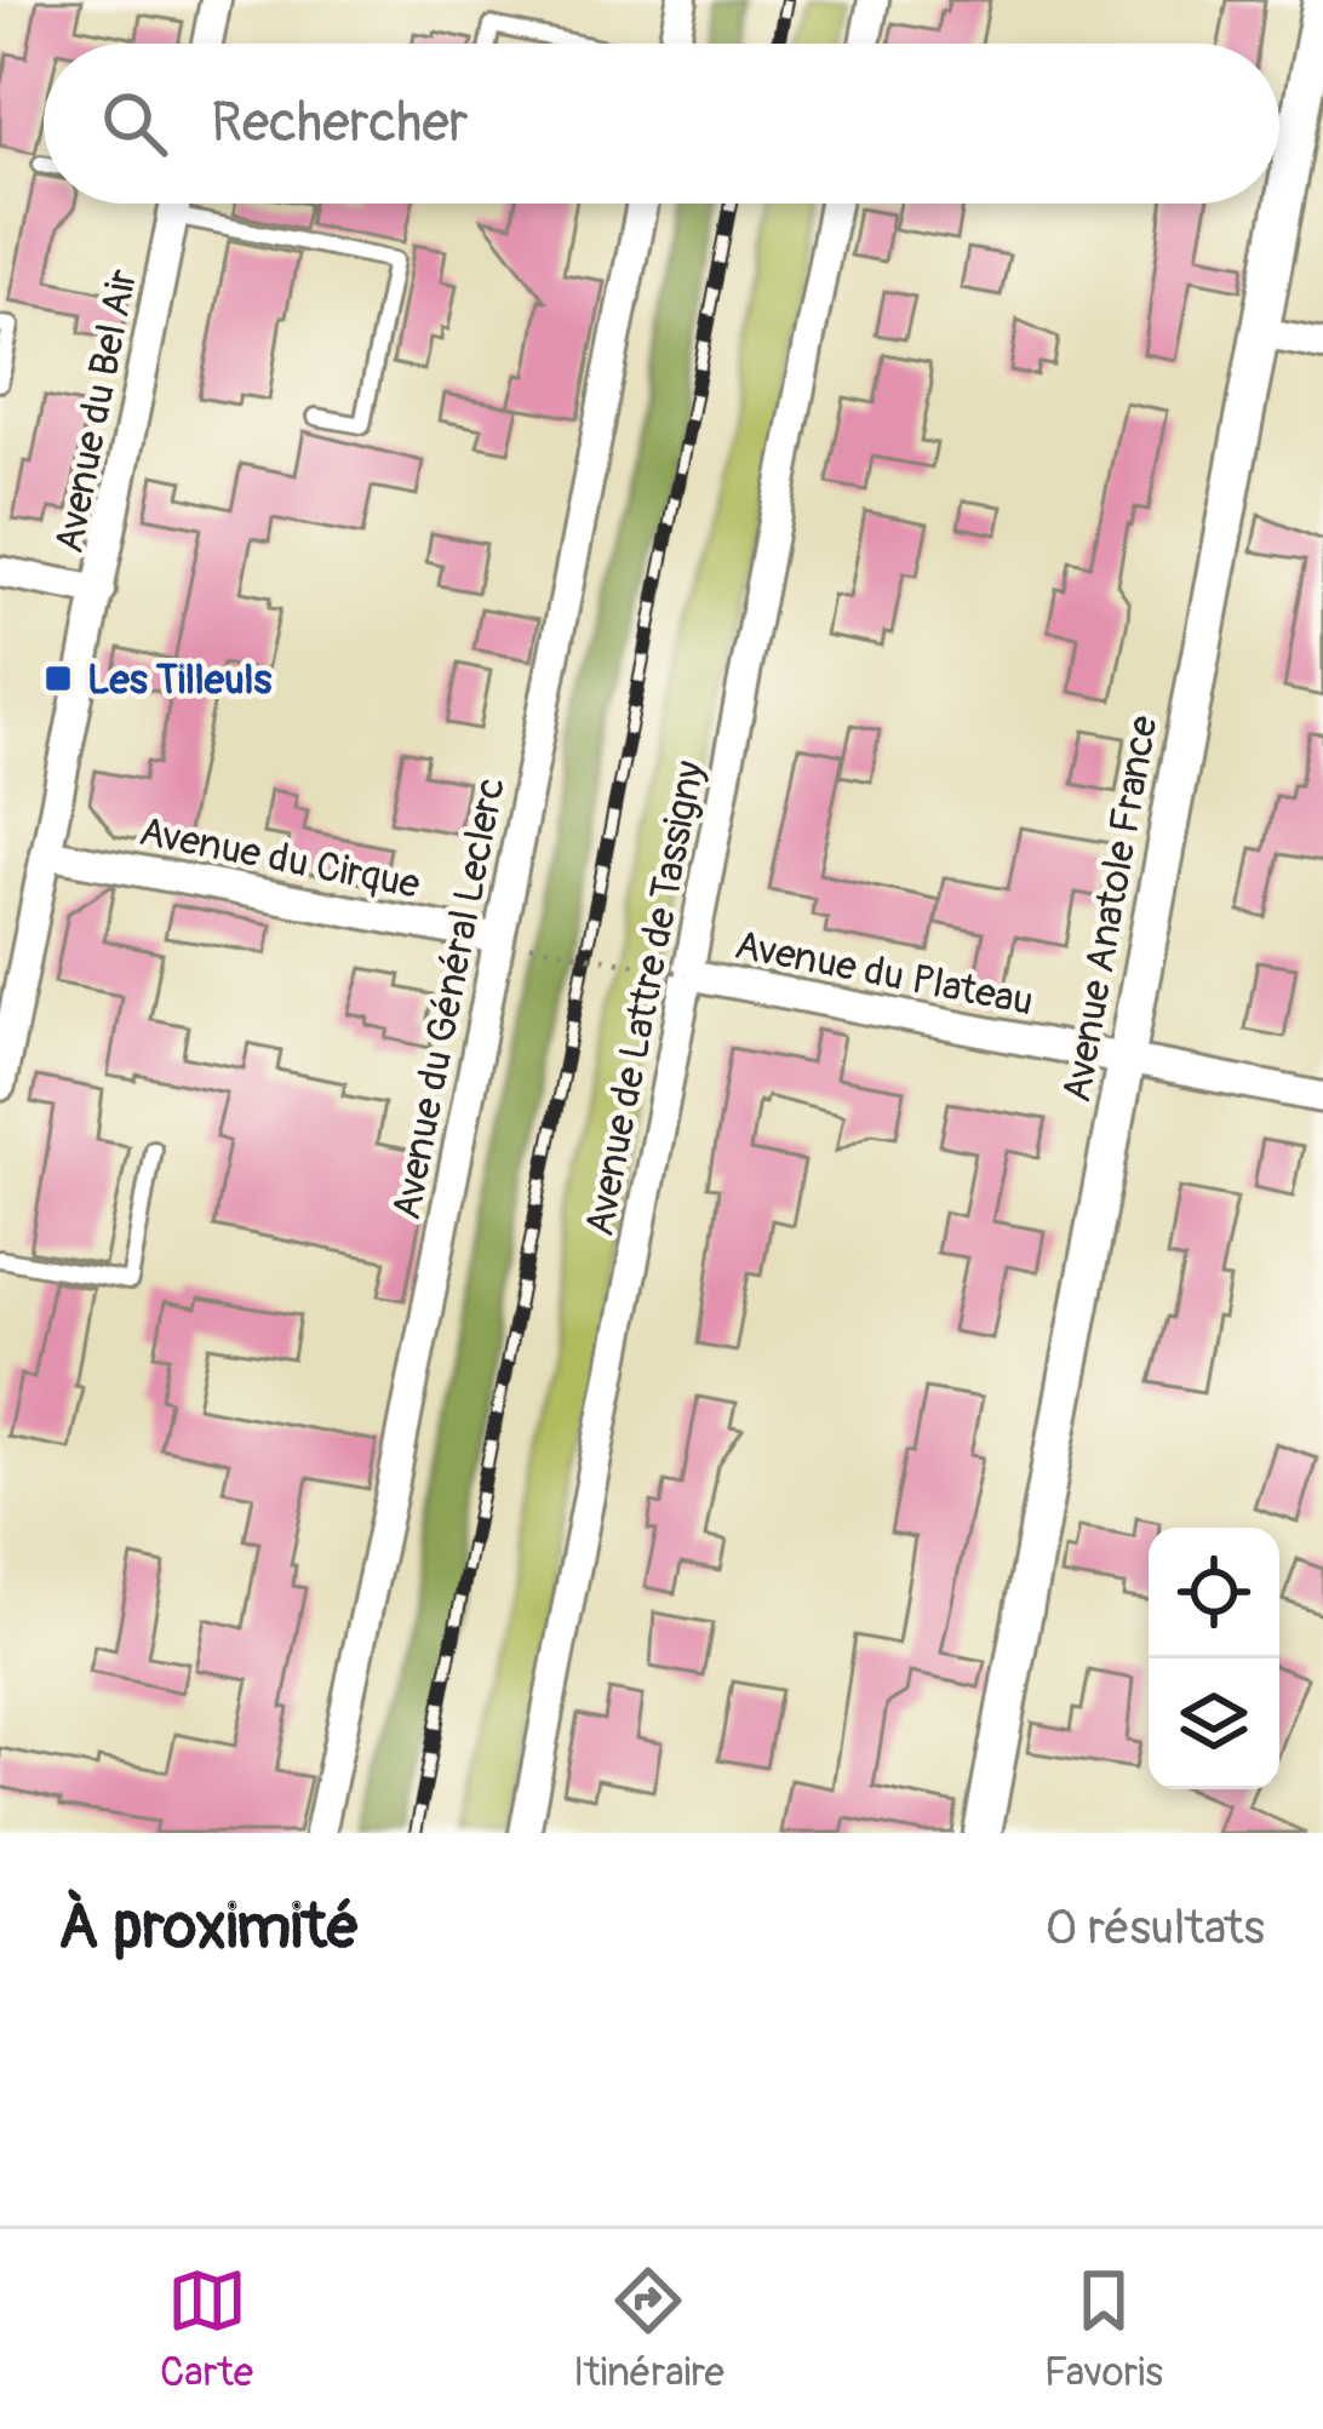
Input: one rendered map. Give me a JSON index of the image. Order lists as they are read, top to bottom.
{
  "streets": {
    "street": [
      "Avenue du Bel Air",
      "Avenue du Cirque",
      "Avenue Anatole France",
      "Avenue du Plateau",
      "Avenue du Général Leclerc",
      "Avenue de Lattre de Tassigny"
    ]
  },
  "crossings": [
    ["Avenue du Bel Air", "Avenue du Cirque"],
    ["Avenue du Cirque", "Avenue du Général Leclerc"],
    ["Avenue Anatole France", "Avenue du Plateau"],
    ["Avenue du Plateau", "Avenue de Lattre de Tassigny"]
  ],
  "places": {
    "transit": ["Les Tilleuls"]
  },
  "page": {
    "search": "Rechercher",
    "heading": ["À proximité", "0 résultats"],
    "nav": ["Carte", "Itinéraire", "Favoris"]
  }
}
